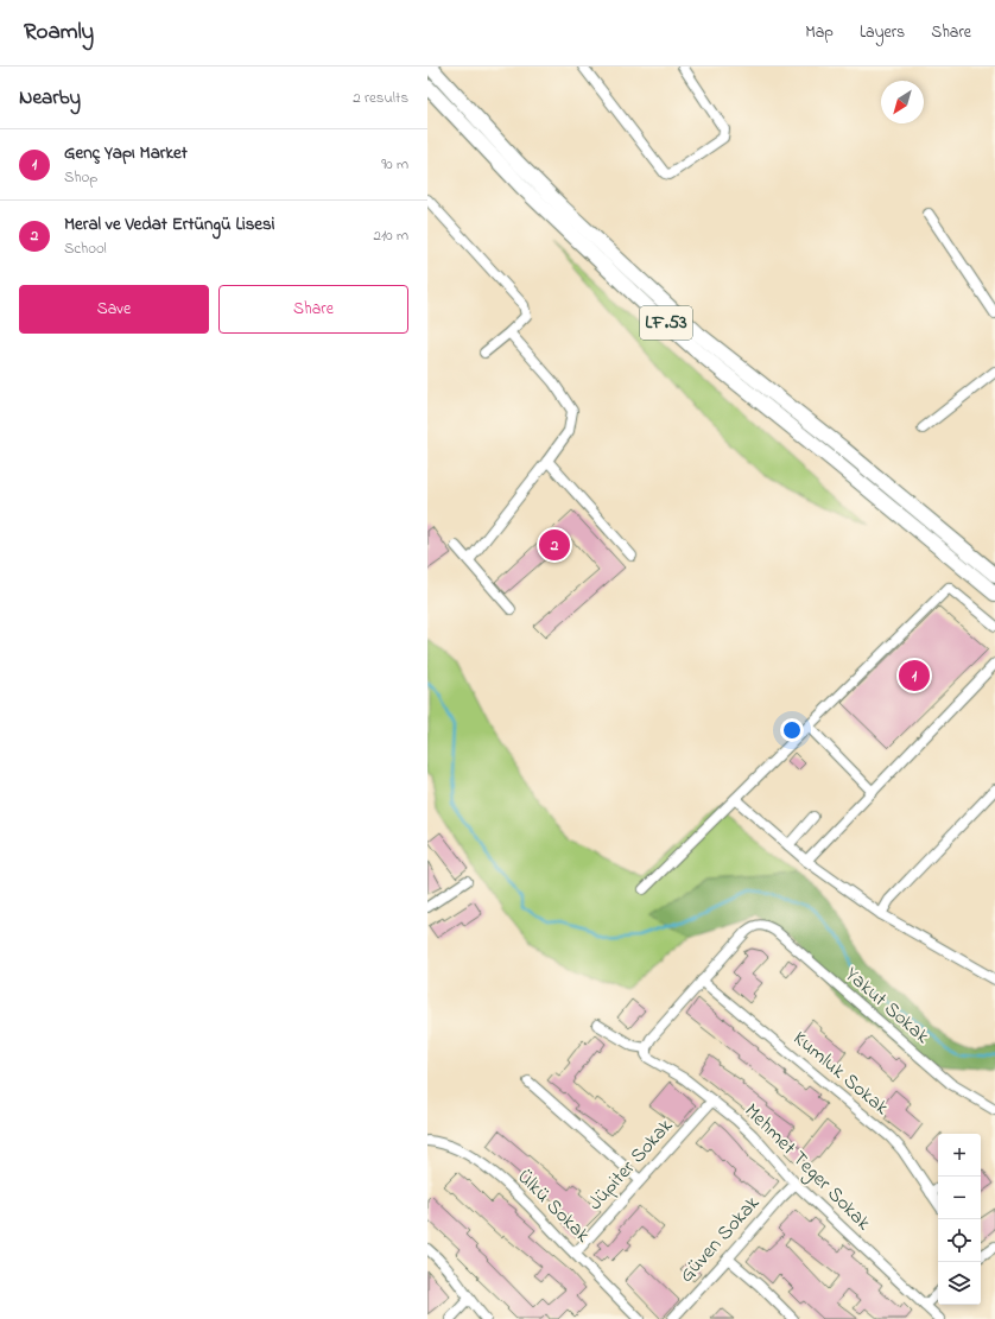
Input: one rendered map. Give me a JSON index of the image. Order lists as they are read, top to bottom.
{
  "streets": {
    "highway": ["LF.53"],
    "street": [
      "Yakut Sokak",
      "Kumluk Sokak",
      "Jüpiter Sokak",
      "Mehmet Teger Sokak",
      "Ülkü Sokak",
      "Güven Sokak"
    ]
  },
  "crossings": [
    ["Yakut Sokak", "Kumluk Sokak"],
    ["Jüpiter Sokak", "Mehmet Teger Sokak"],
    ["Jüpiter Sokak", "Ülkü Sokak"],
    ["Mehmet Teger Sokak", "Güven Sokak"]
  ],
  "north": "bottom left",
  "page": {
    "header": "Roamly",
    "nav": ["Map", "Layers", "Share"],
    "heading": ["Nearby", "2 results"],
    "list": [
      {
        "mark": "1",
        "name": "Genç Yapı Market",
        "note": "Shop",
        "value": "90 m"
      },
      {
        "mark": "2",
        "name": "Meral ve Vedat Ertüngü Lisesi",
        "note": "School",
        "value": "210 m"
      }
    ],
    "buttons": ["Save", "Share"],
    "pins": ["2", "1"],
    "map_buttons": ["+", "−"]
  }
}
